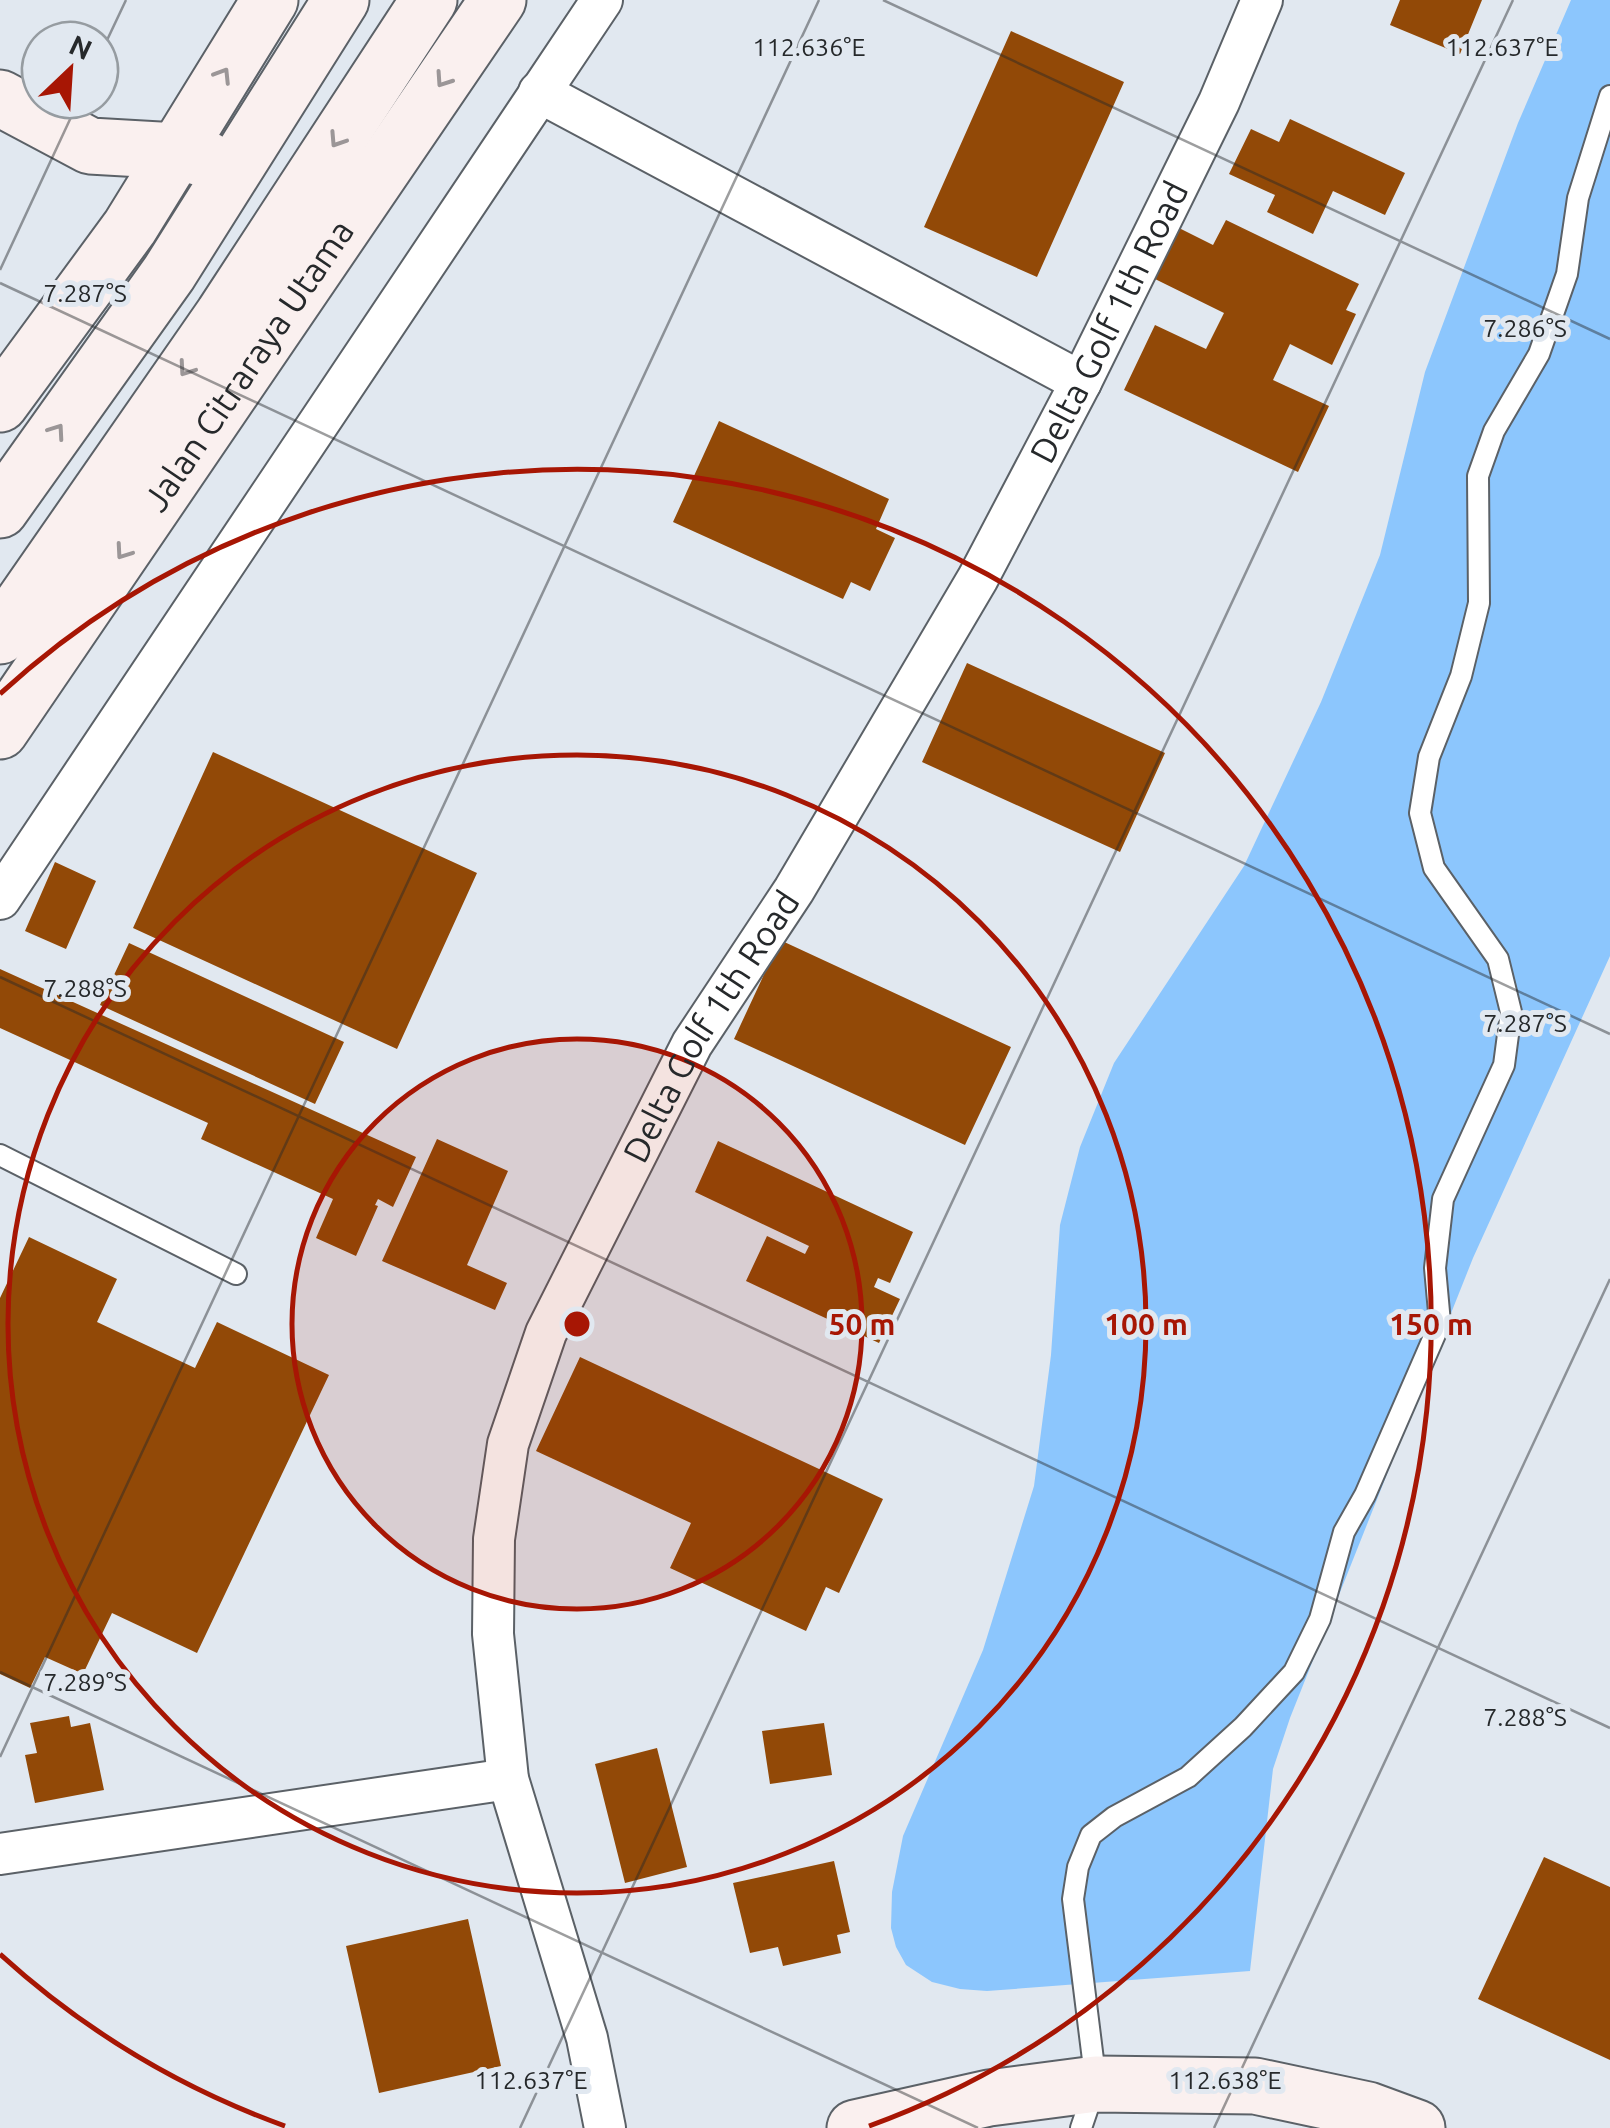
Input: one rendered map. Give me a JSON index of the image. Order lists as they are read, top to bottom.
{
  "streets": {
    "street": ["Delta Golf 1th Road", "Jalan Citraraya Utama"]
  },
  "north": "top right",
  "coordinates": [
    "112.636°E",
    "112.637°E",
    "7.287°S",
    "7.286°S",
    "7.288°S",
    "7.289°S",
    "112.638°E"
  ],
  "rings": ["50 m", "100 m", "150 m"]
}
